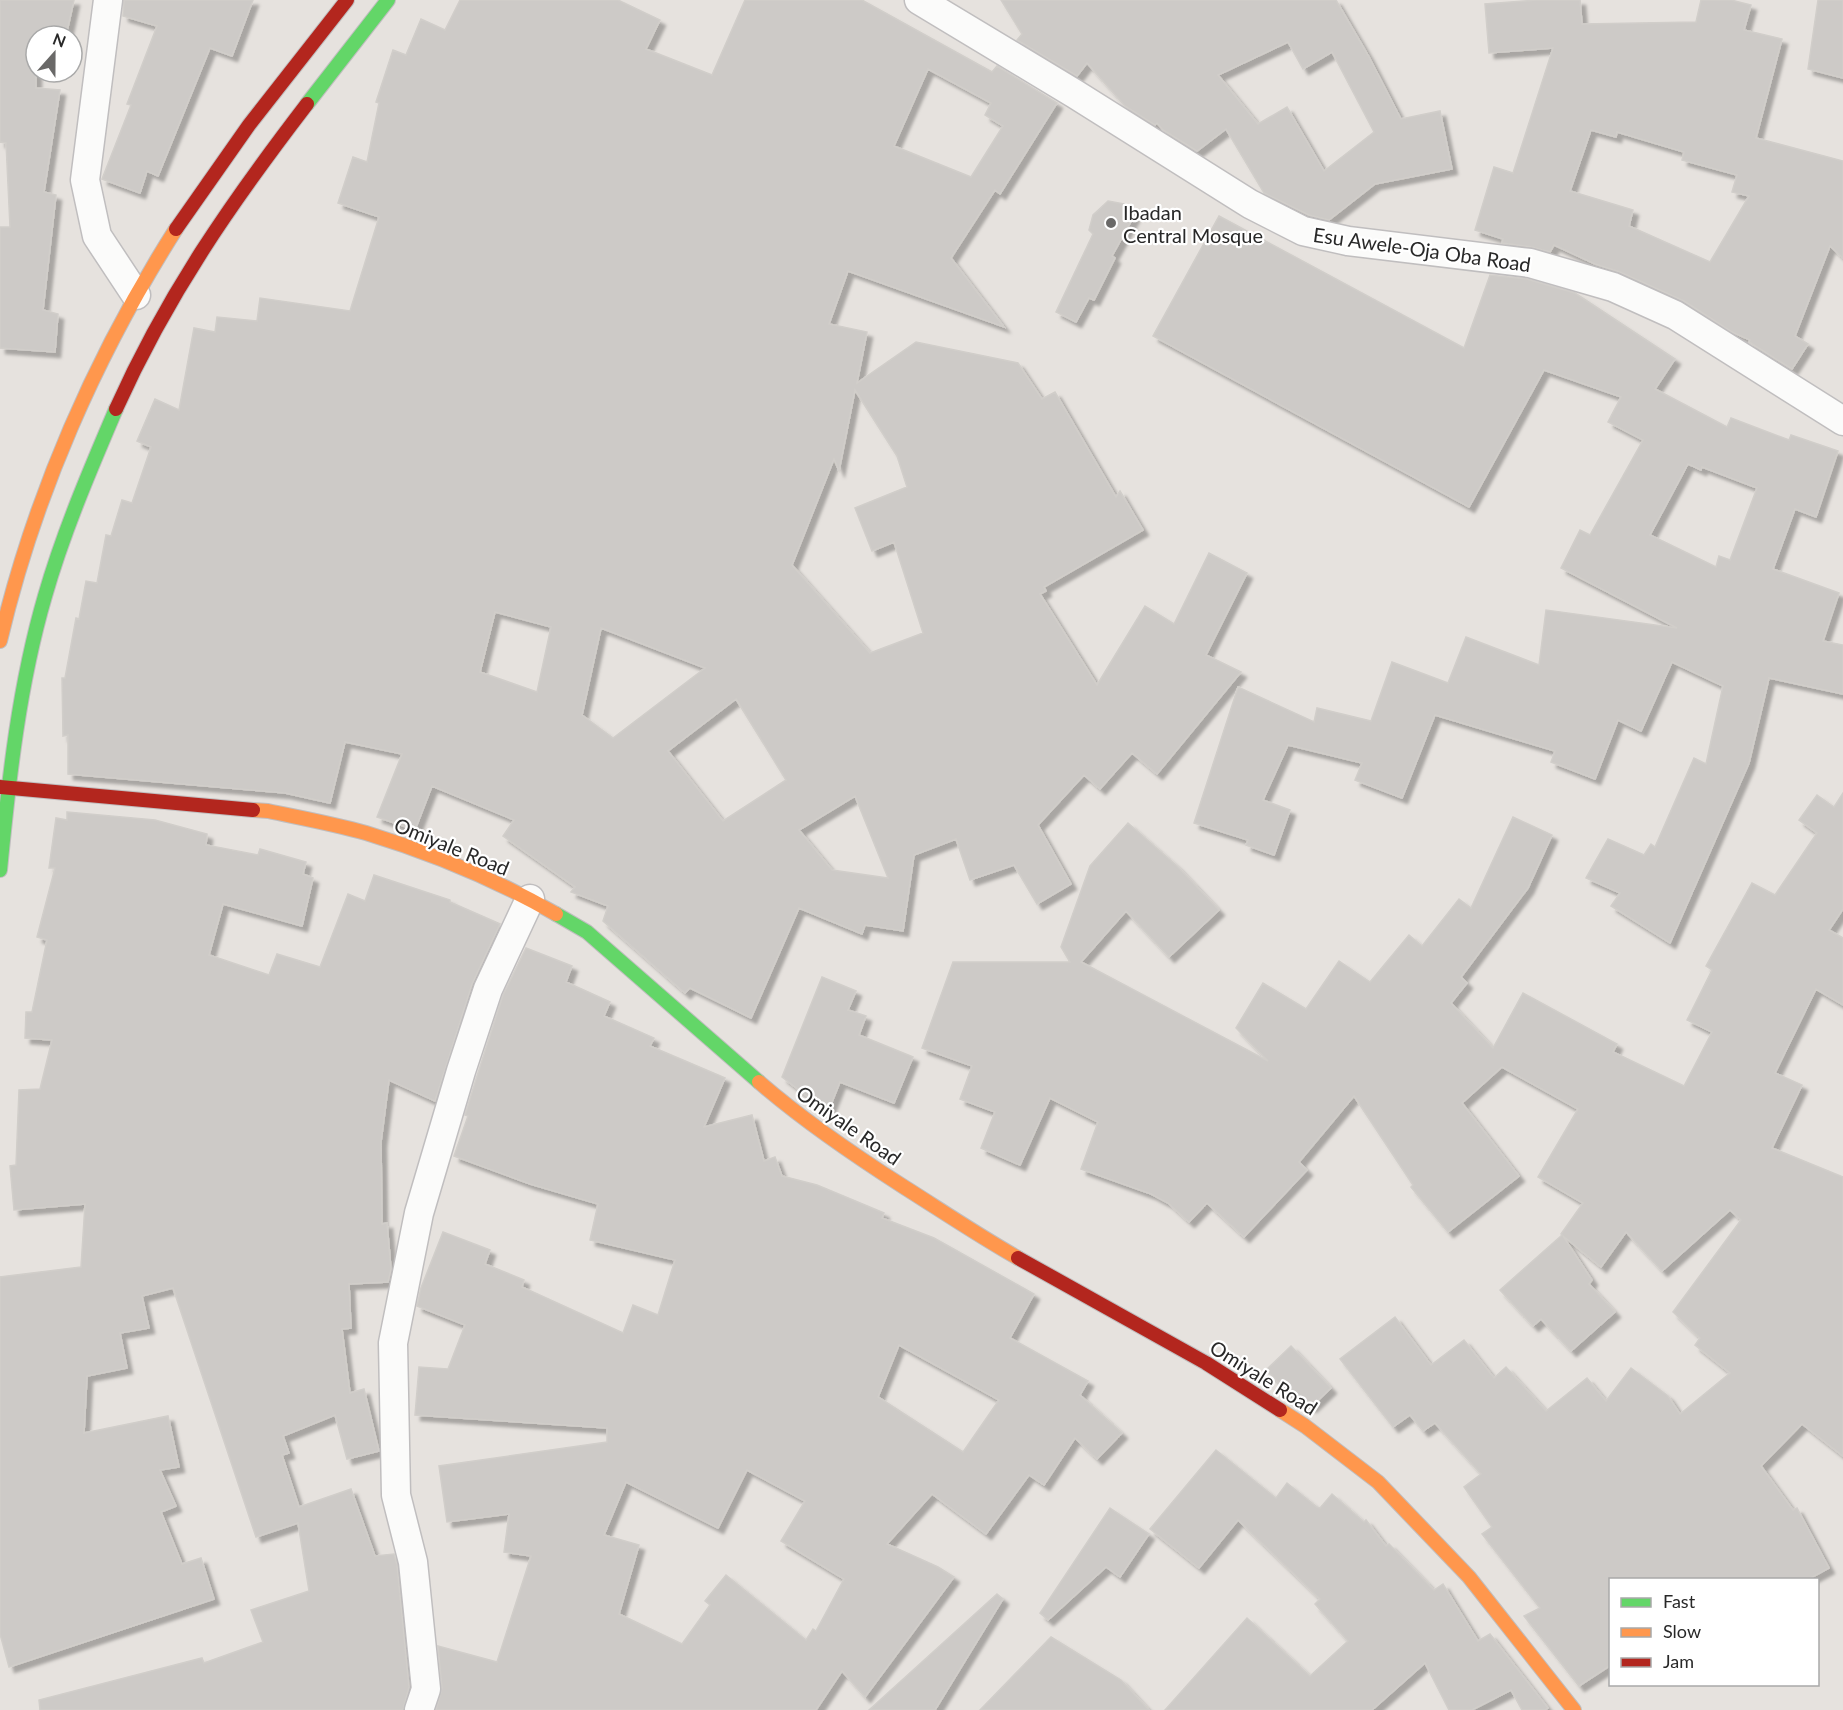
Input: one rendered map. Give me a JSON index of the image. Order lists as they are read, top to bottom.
{
  "streets": {
    "main road": ["Omiyale Road"],
    "street": ["Esu Awele-Oja Oba Road"]
  },
  "places": ["Ibadan Central Mosque"],
  "legend": ["Fast", "Slow", "Jam"],
  "north": "top"
}
